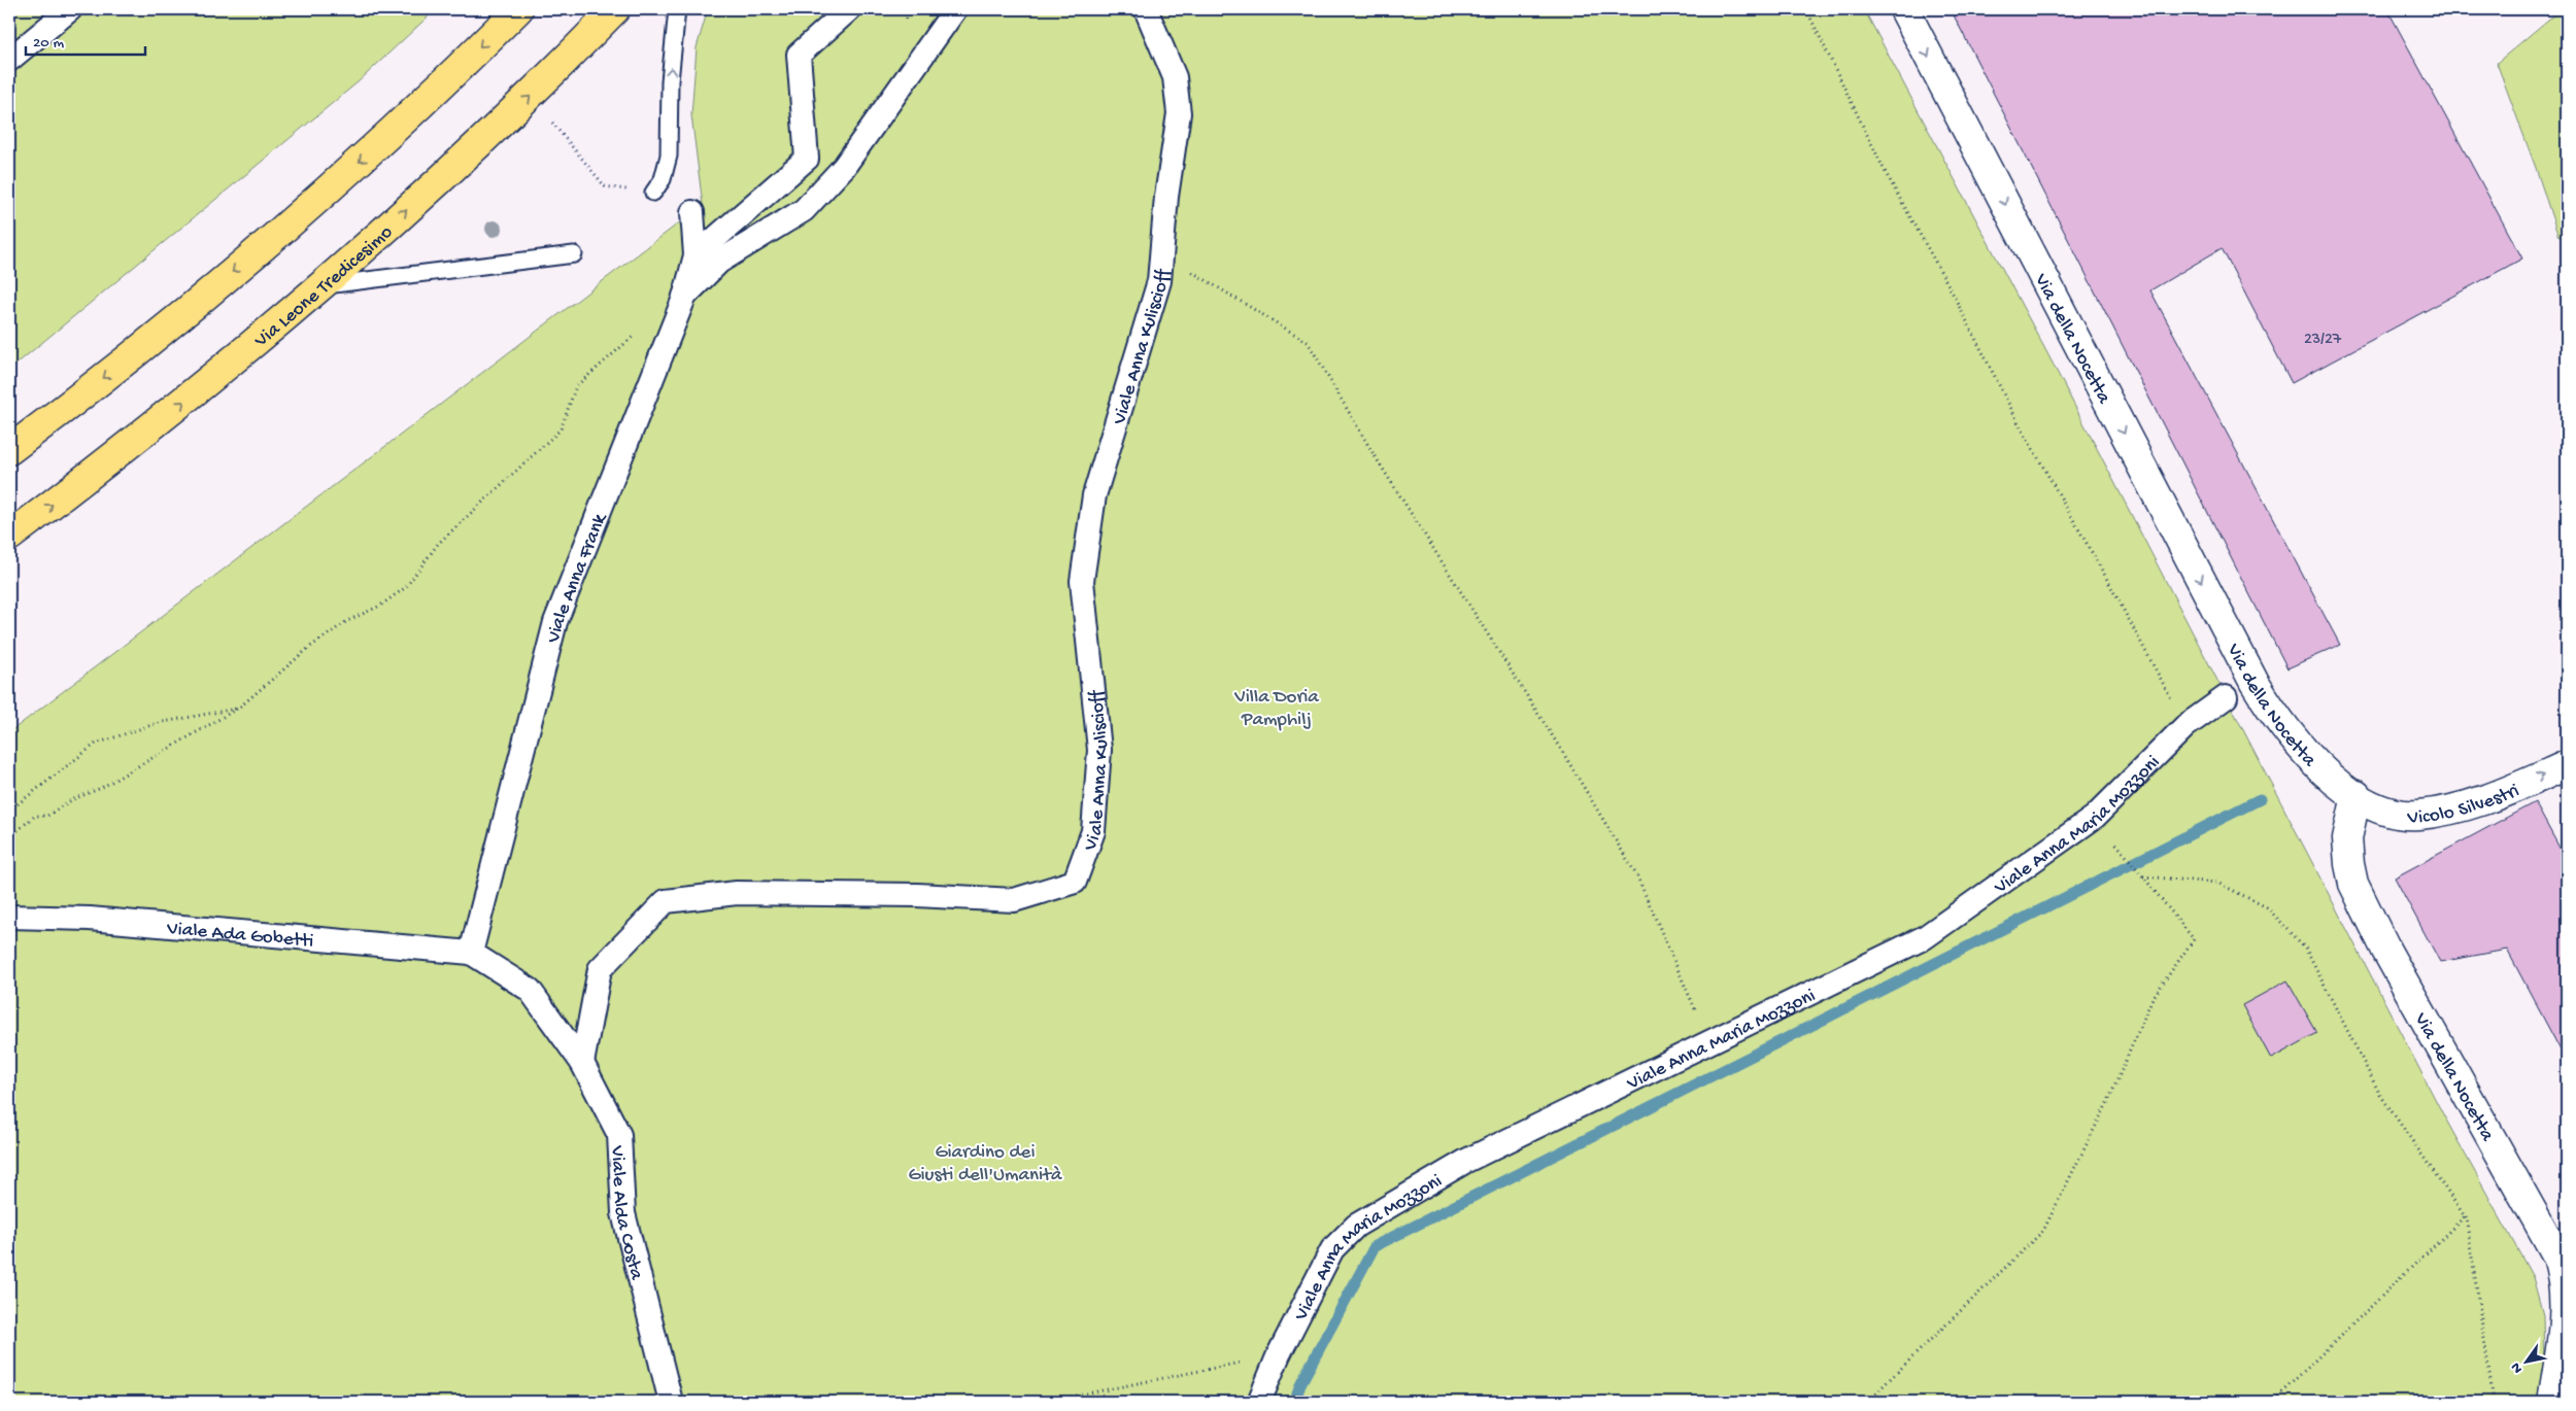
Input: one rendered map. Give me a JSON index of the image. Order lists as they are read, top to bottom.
{
  "streets": {
    "main road": ["Via Leone Tredicesimo"],
    "street": [
      "Via della Nocetta",
      "Viale Anna Kuliscioff",
      "Viale Anna Frank",
      "Vicolo Silvestri",
      "Viale Anna Maria Mozzoni",
      "Viale Ada Gobetti",
      "Viale Alda Costa"
    ]
  },
  "crossings": [
    ["Via della Nocetta", "Vicolo Silvestri"],
    ["Viale Anna Kuliscioff", "Viale Alda Costa"],
    ["Viale Anna Frank", "Viale Ada Gobetti"],
    ["Viale Anna Frank", "Viale Alda Costa"],
    ["Viale Ada Gobetti", "Viale Alda Costa"]
  ],
  "one_way": ["Via della Nocetta", "Vicolo Silvestri"],
  "parks": ["Villa Doria Pamphilj", "Giardino dei Giusti dell'Umanità"],
  "house_numbers": ["23/27"],
  "scale_bar": "20 m",
  "north": "bottom left"
}
